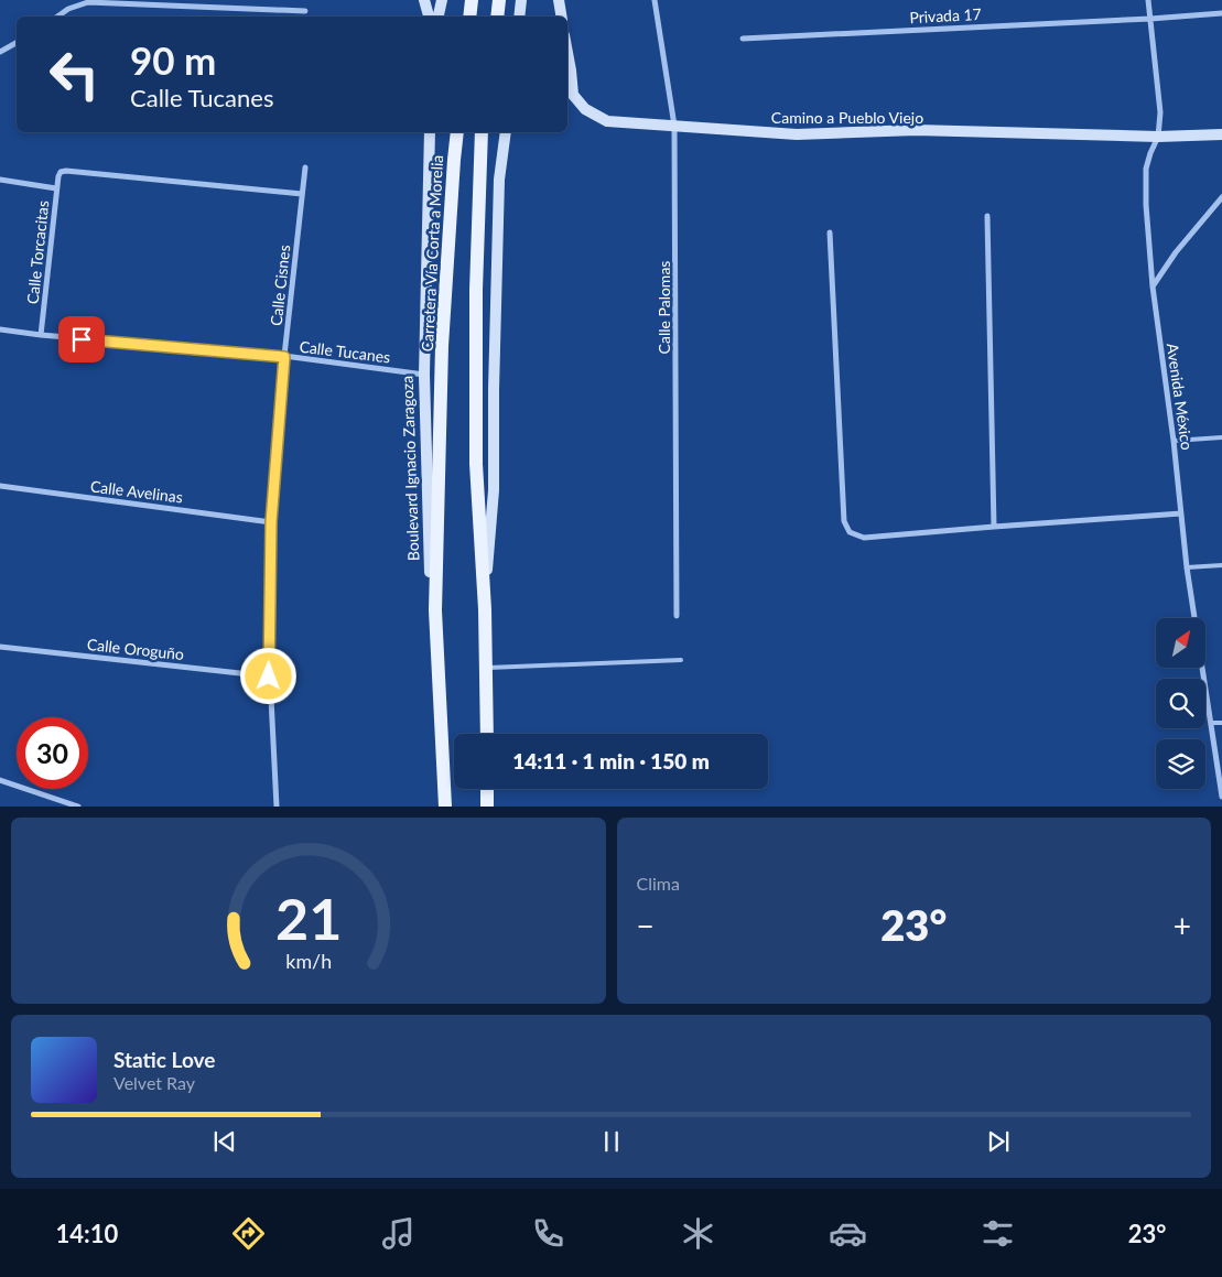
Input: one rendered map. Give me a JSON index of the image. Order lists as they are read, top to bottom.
{
  "streets": {
    "main road": ["Carretera Vía Corta a Morelia", "Boulevard Ignacio Zaragoza"],
    "street": [
      "Privada 17",
      "Camino a Pueblo Viejo",
      "Calle Torcacitas",
      "Calle Cisnes",
      "Calle Palomas",
      "Calle Tucanes",
      "Avenida México",
      "Calle Avelinas",
      "Calle Oroguño"
    ]
  },
  "crossings": [
    ["Privada 17", "Avenida México"],
    ["Camino a Pueblo Viejo", "Calle Palomas"],
    ["Camino a Pueblo Viejo", "Avenida México"],
    ["Calle Torcacitas", "Calle Cisnes"],
    ["Calle Torcacitas", "Calle Tucanes"],
    ["Carretera Vía Corta a Morelia", "Boulevard Ignacio Zaragoza"],
    ["Calle Cisnes", "Calle Tucanes"],
    ["Calle Cisnes", "Calle Avelinas"],
    ["Calle Cisnes", "Calle Oroguño"],
    ["Calle Tucanes", "Boulevard Ignacio Zaragoza"]
  ],
  "north": "top right",
  "page": {
    "turn": ["90 m", "Calle Tucanes"],
    "limit": "30",
    "trip": "14:11 · 1 min · 150 m",
    "tile": "Clima",
    "heat": ["−", "23°", "+"],
    "song": ["Static Love", "Velvet Ray"],
    "tabs": ["14:10", "23°"],
    "gauge": ["21", "km/h"]
  }
}
